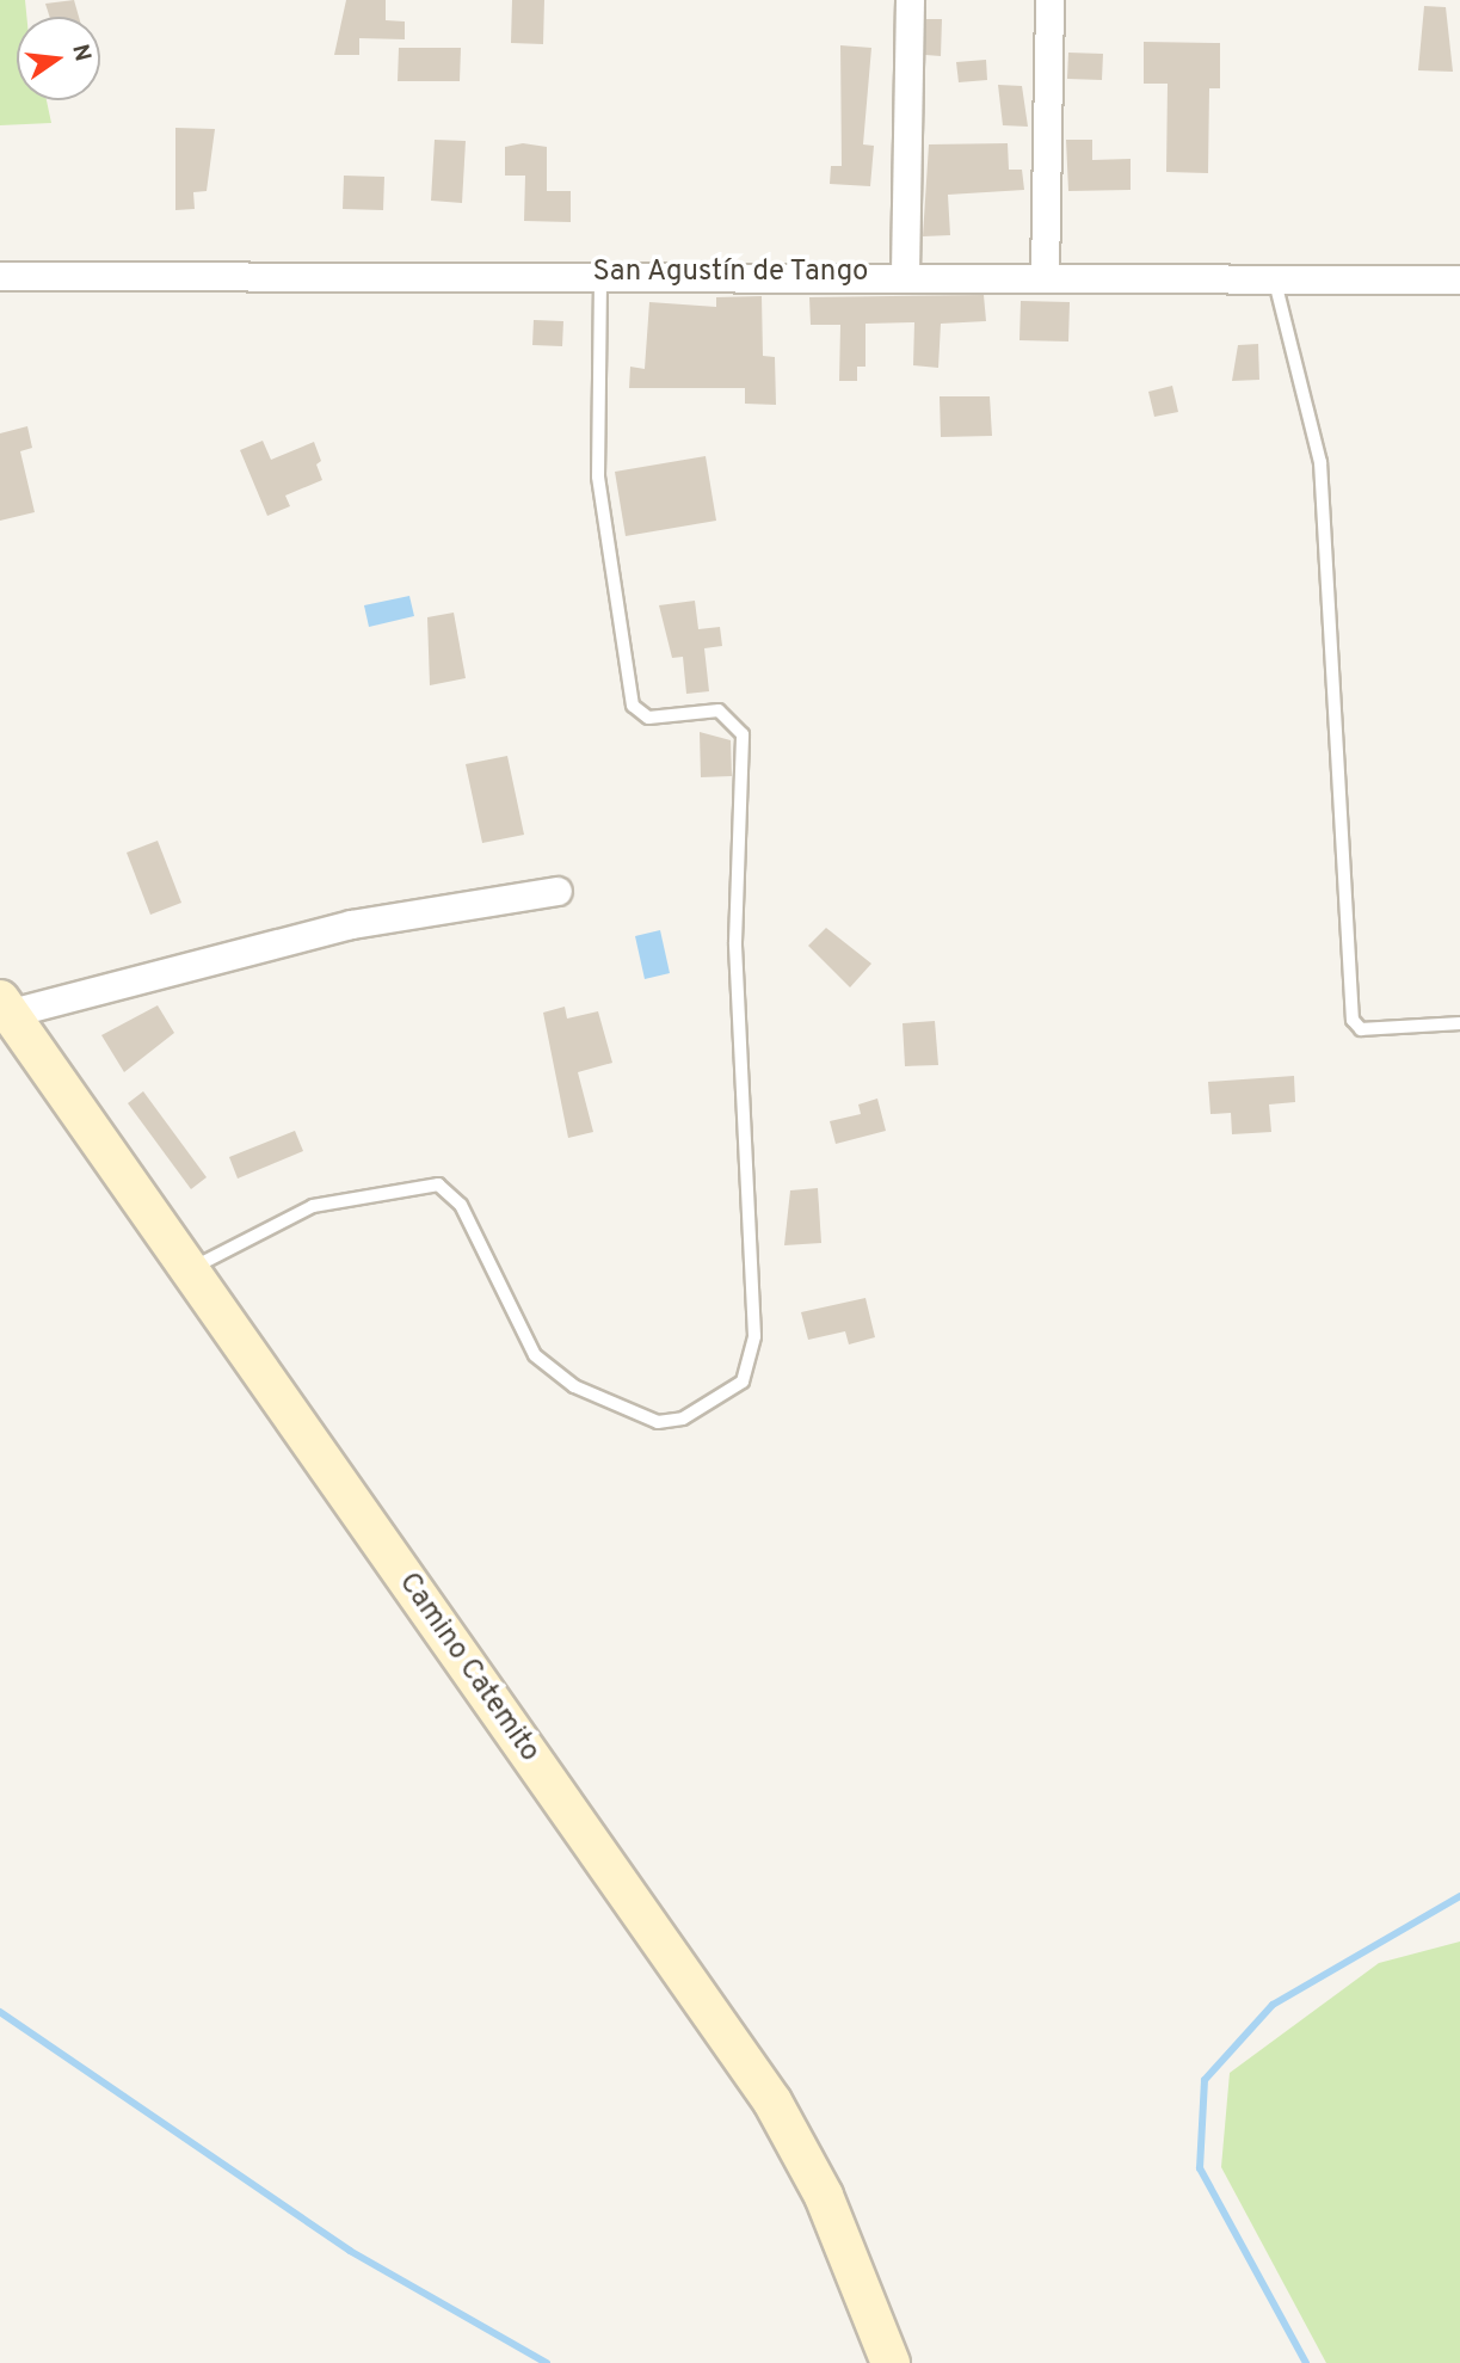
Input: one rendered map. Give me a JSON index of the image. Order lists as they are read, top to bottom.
{
  "streets": {
    "main road": ["Camino Catemito"],
    "street": ["San Agustín de Tango"]
  },
  "north": "right"
}
